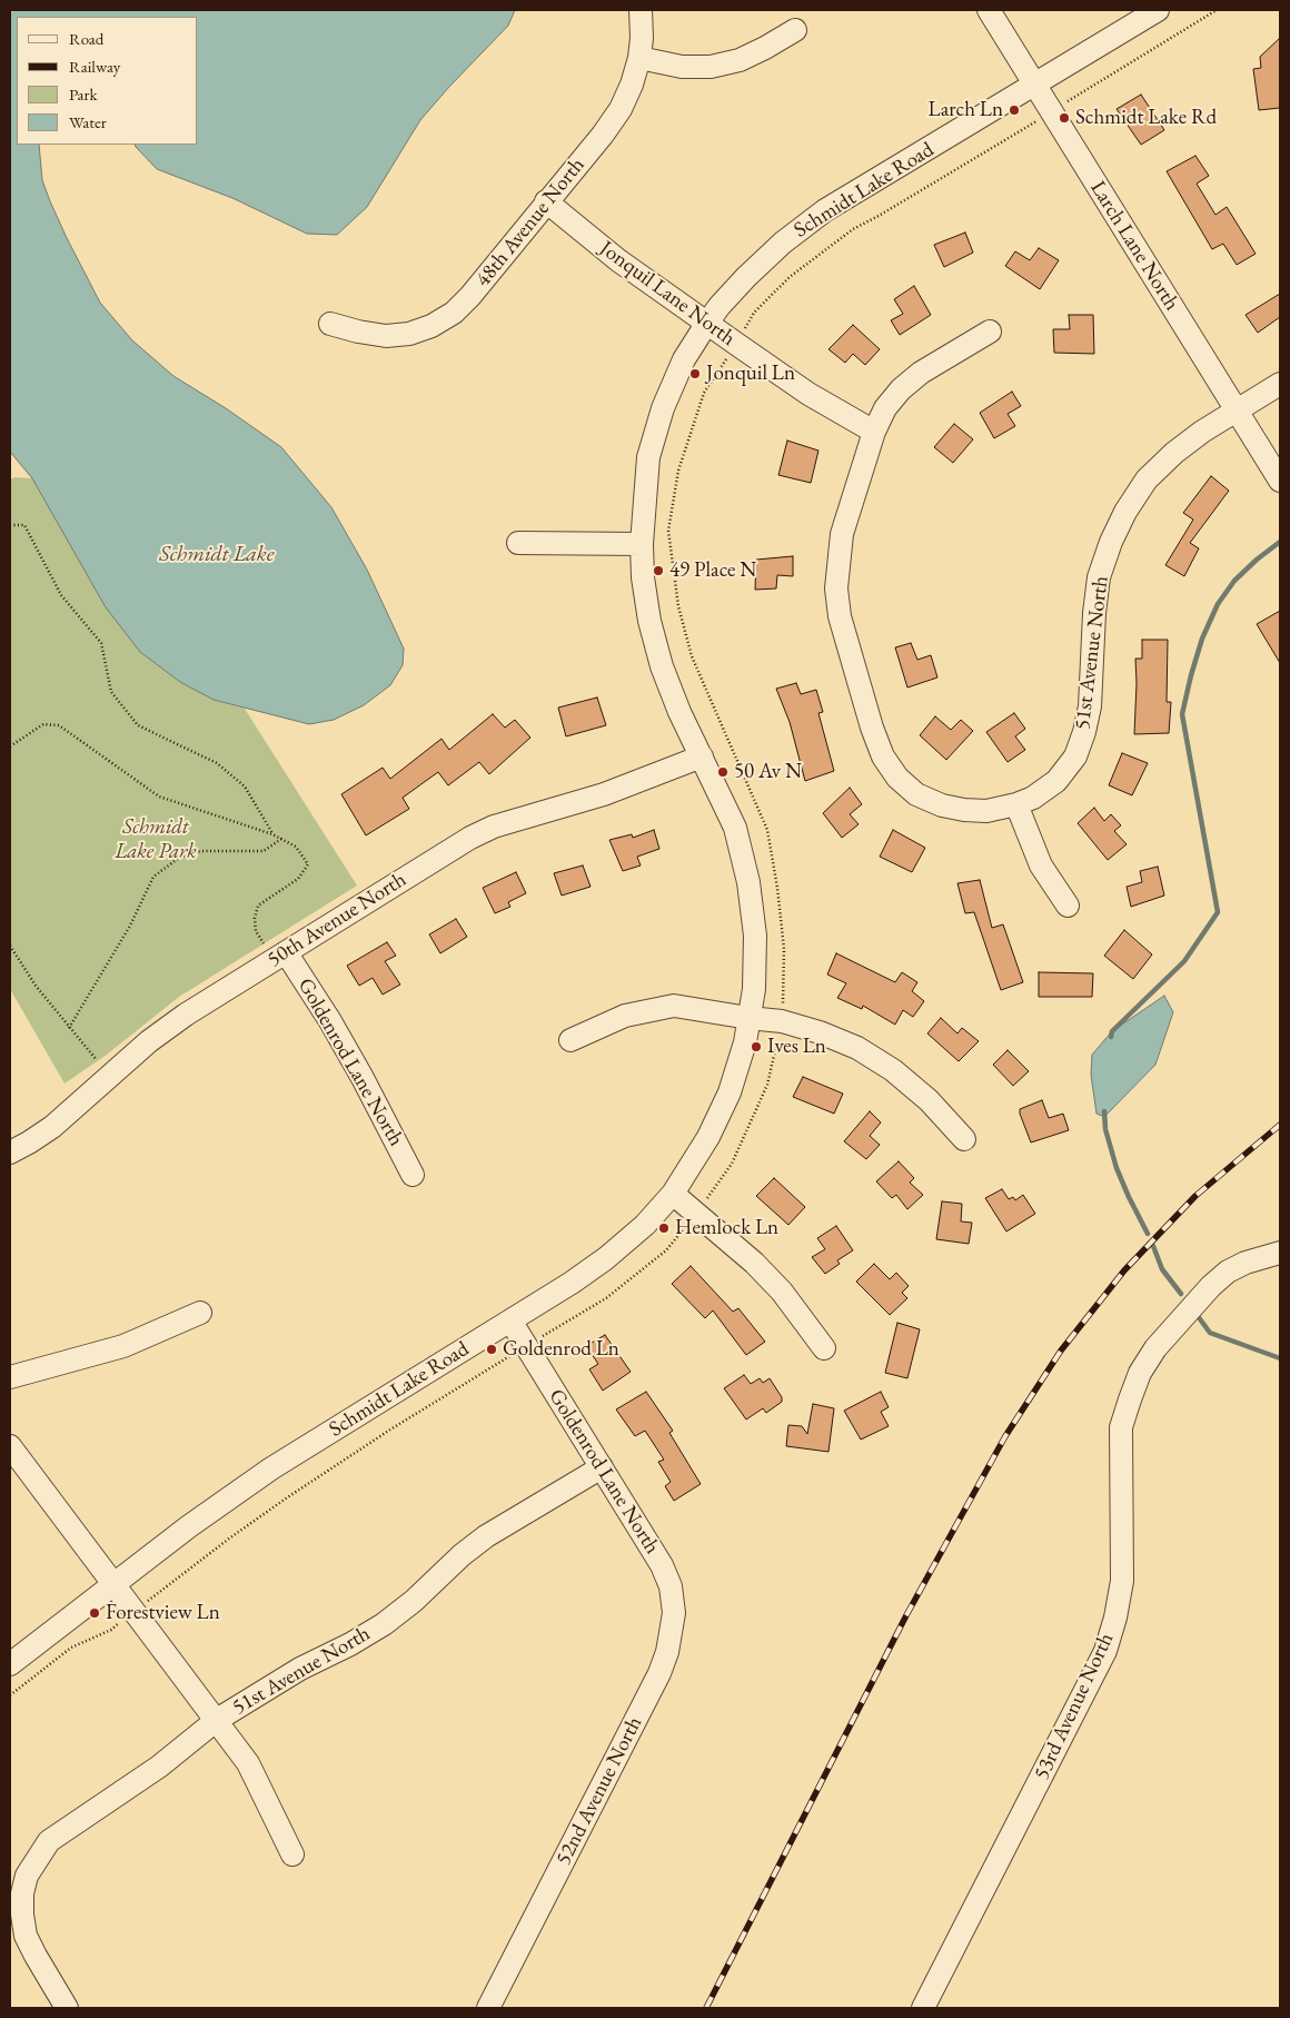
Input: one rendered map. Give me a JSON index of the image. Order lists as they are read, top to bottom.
{
  "streets": {
    "street": [
      "Schmidt Lake Road",
      "48th Avenue North",
      "Larch Lane North",
      "Jonquil Lane North",
      "51st Avenue North",
      "50th Avenue North",
      "Goldenrod Lane North",
      "53rd Avenue North",
      "52nd Avenue North"
    ]
  },
  "crossings": [
    ["Schmidt Lake Road", "Larch Lane North"],
    ["Schmidt Lake Road", "Jonquil Lane North"],
    ["Schmidt Lake Road", "50th Avenue North"],
    ["Schmidt Lake Road", "Goldenrod Lane North"],
    ["48th Avenue North", "Jonquil Lane North"],
    ["Larch Lane North", "51st Avenue North"],
    ["51st Avenue North", "Goldenrod Lane North"],
    ["50th Avenue North", "Goldenrod Lane North"],
    ["Goldenrod Lane North", "52nd Avenue North"]
  ],
  "water": ["Schmidt Lake"],
  "parks": ["Schmidt Lake Park"],
  "places": [
    "Larch Ln",
    "Schmidt Lake Rd",
    "Jonquil Ln",
    "49 Place N",
    "50 Av N",
    "Ives Ln",
    "Hemlock Ln",
    "Goldenrod Ln",
    "Forestview Ln"
  ],
  "legend": [
    "Road",
    "Railway",
    "Park",
    "Water"
  ]
}
